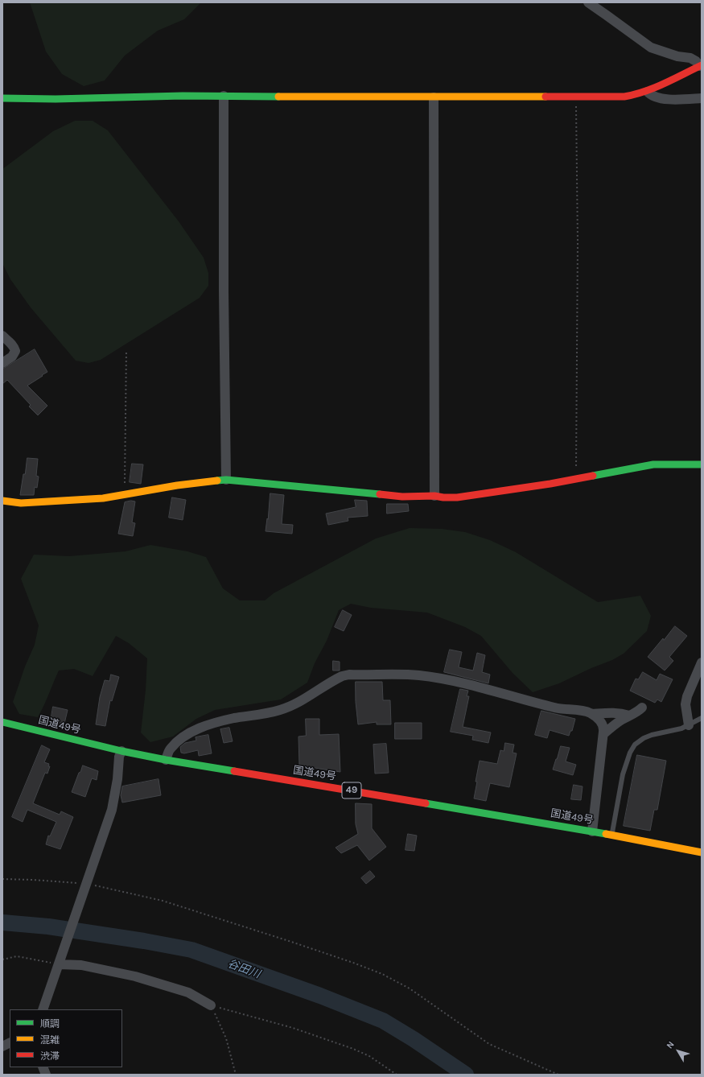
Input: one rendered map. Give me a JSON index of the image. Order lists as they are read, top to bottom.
{
  "streets": {
    "main road": ["国道49号", "49"]
  },
  "water": ["谷田川"],
  "legend": ["順調", "混雑", "渋滞"],
  "north": "top left"
}
